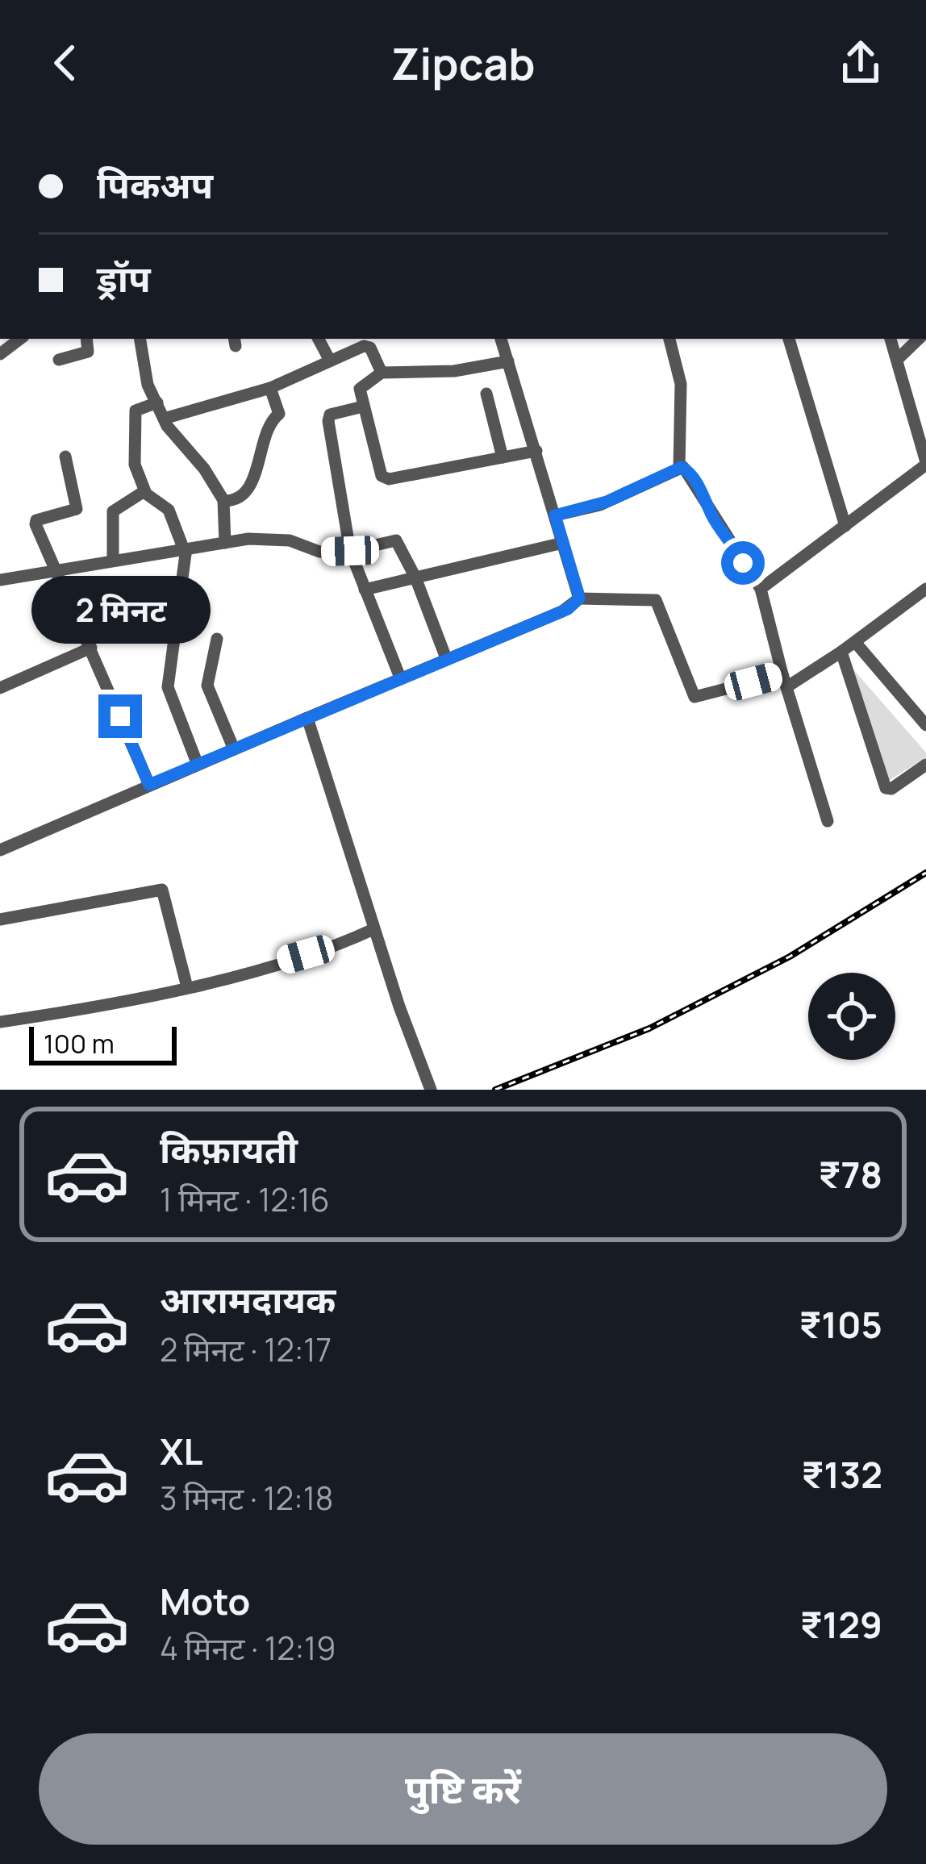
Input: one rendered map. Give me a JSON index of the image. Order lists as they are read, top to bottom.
{
  "scale_bar": "100 m",
  "page": {
    "header": "Zipcab",
    "banner": ["पिकअप", "ड्रॉप"],
    "bubble": "2 मिनट",
    "scale": "100 m",
    "list": [
      {
        "name": "किफ़ायती",
        "note": "1 मिनट · 12:16",
        "value": "₹78"
      },
      {
        "name": "आरामदायक",
        "note": "2 मिनट · 12:17",
        "value": "₹105"
      },
      {
        "name": "XL",
        "note": "3 मिनट · 12:18",
        "value": "₹132"
      },
      {
        "name": "Moto",
        "note": "4 मिनट · 12:19",
        "value": "₹129"
      }
    ],
    "buttons": "पुष्टि करें"
  }
}
